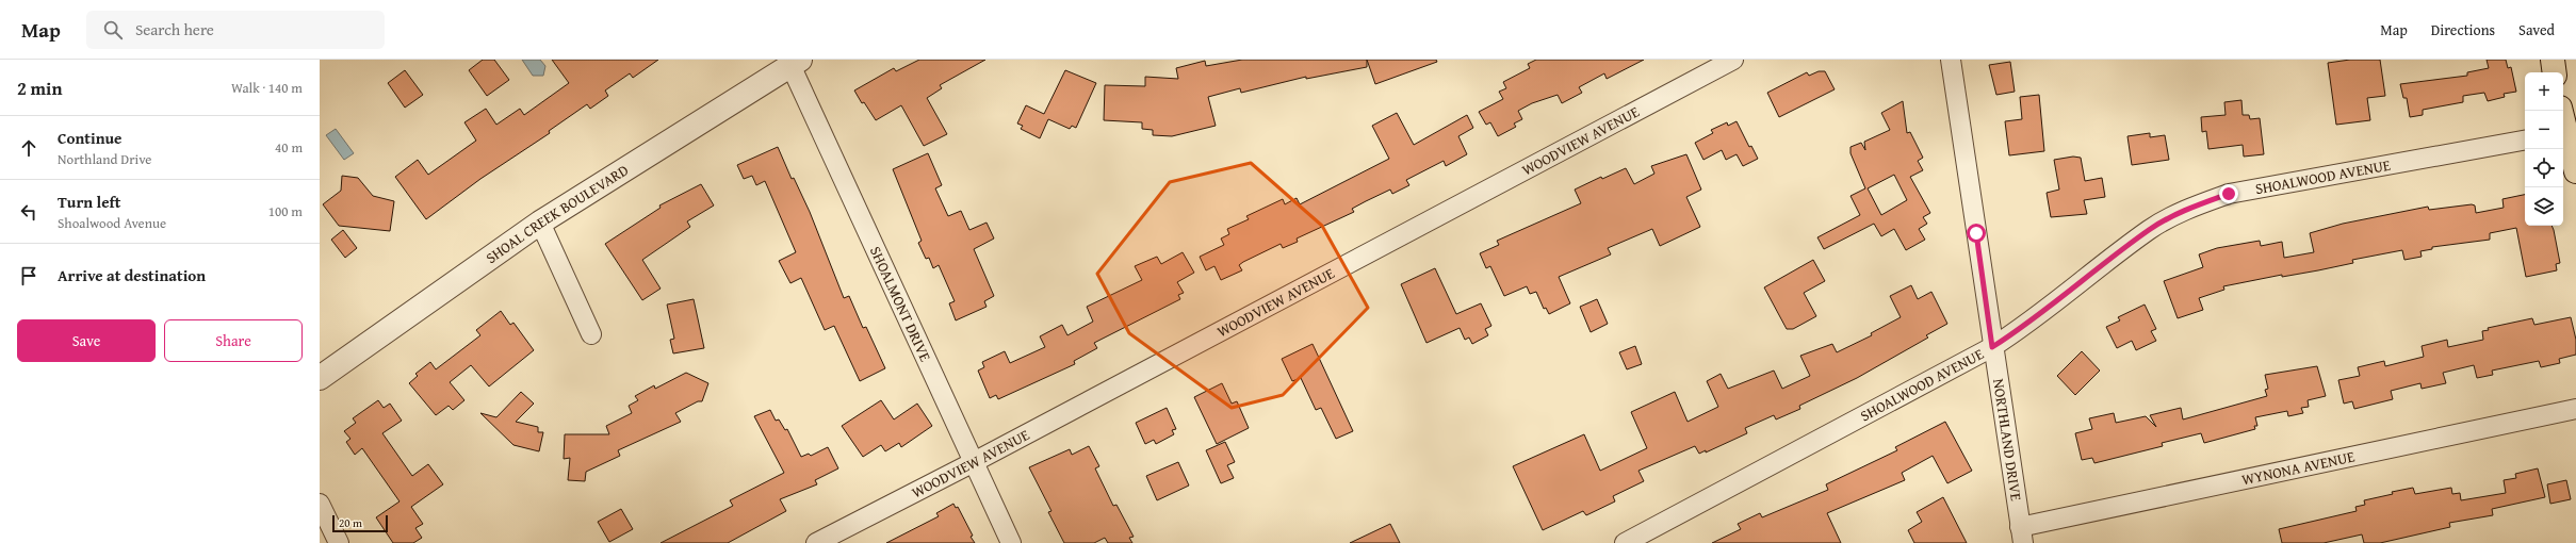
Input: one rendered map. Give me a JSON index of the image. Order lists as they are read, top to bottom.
{
  "streets": {
    "street": [
      "WOODVIEW AVENUE",
      "SHOALWOOD AVENUE",
      "SHOAL CREEK BOULEVARD",
      "SHOALMONT DRIVE",
      "NORTHLAND DRIVE",
      "WYNONA AVENUE"
    ]
  },
  "crossings": [
    ["WOODVIEW AVENUE", "SHOALMONT DRIVE"],
    ["SHOALWOOD AVENUE", "NORTHLAND DRIVE"],
    ["SHOAL CREEK BOULEVARD", "SHOALMONT DRIVE"],
    ["NORTHLAND DRIVE", "WYNONA AVENUE"]
  ],
  "scale_bar": "20 m",
  "page": {
    "header": "Map",
    "search": "Search here",
    "nav": ["Map", "Directions", "Saved"],
    "heading": ["2 min", "Walk · 140 m"],
    "map_buttons": ["+", "−"],
    "list": [
      ["Continue", "Northland Drive", "40 m"],
      ["Turn left", "Shoalwood Avenue", "100 m"],
      "Arrive at destination"
    ],
    "buttons": ["Save", "Share"],
    "scale": "20 m"
  }
}
